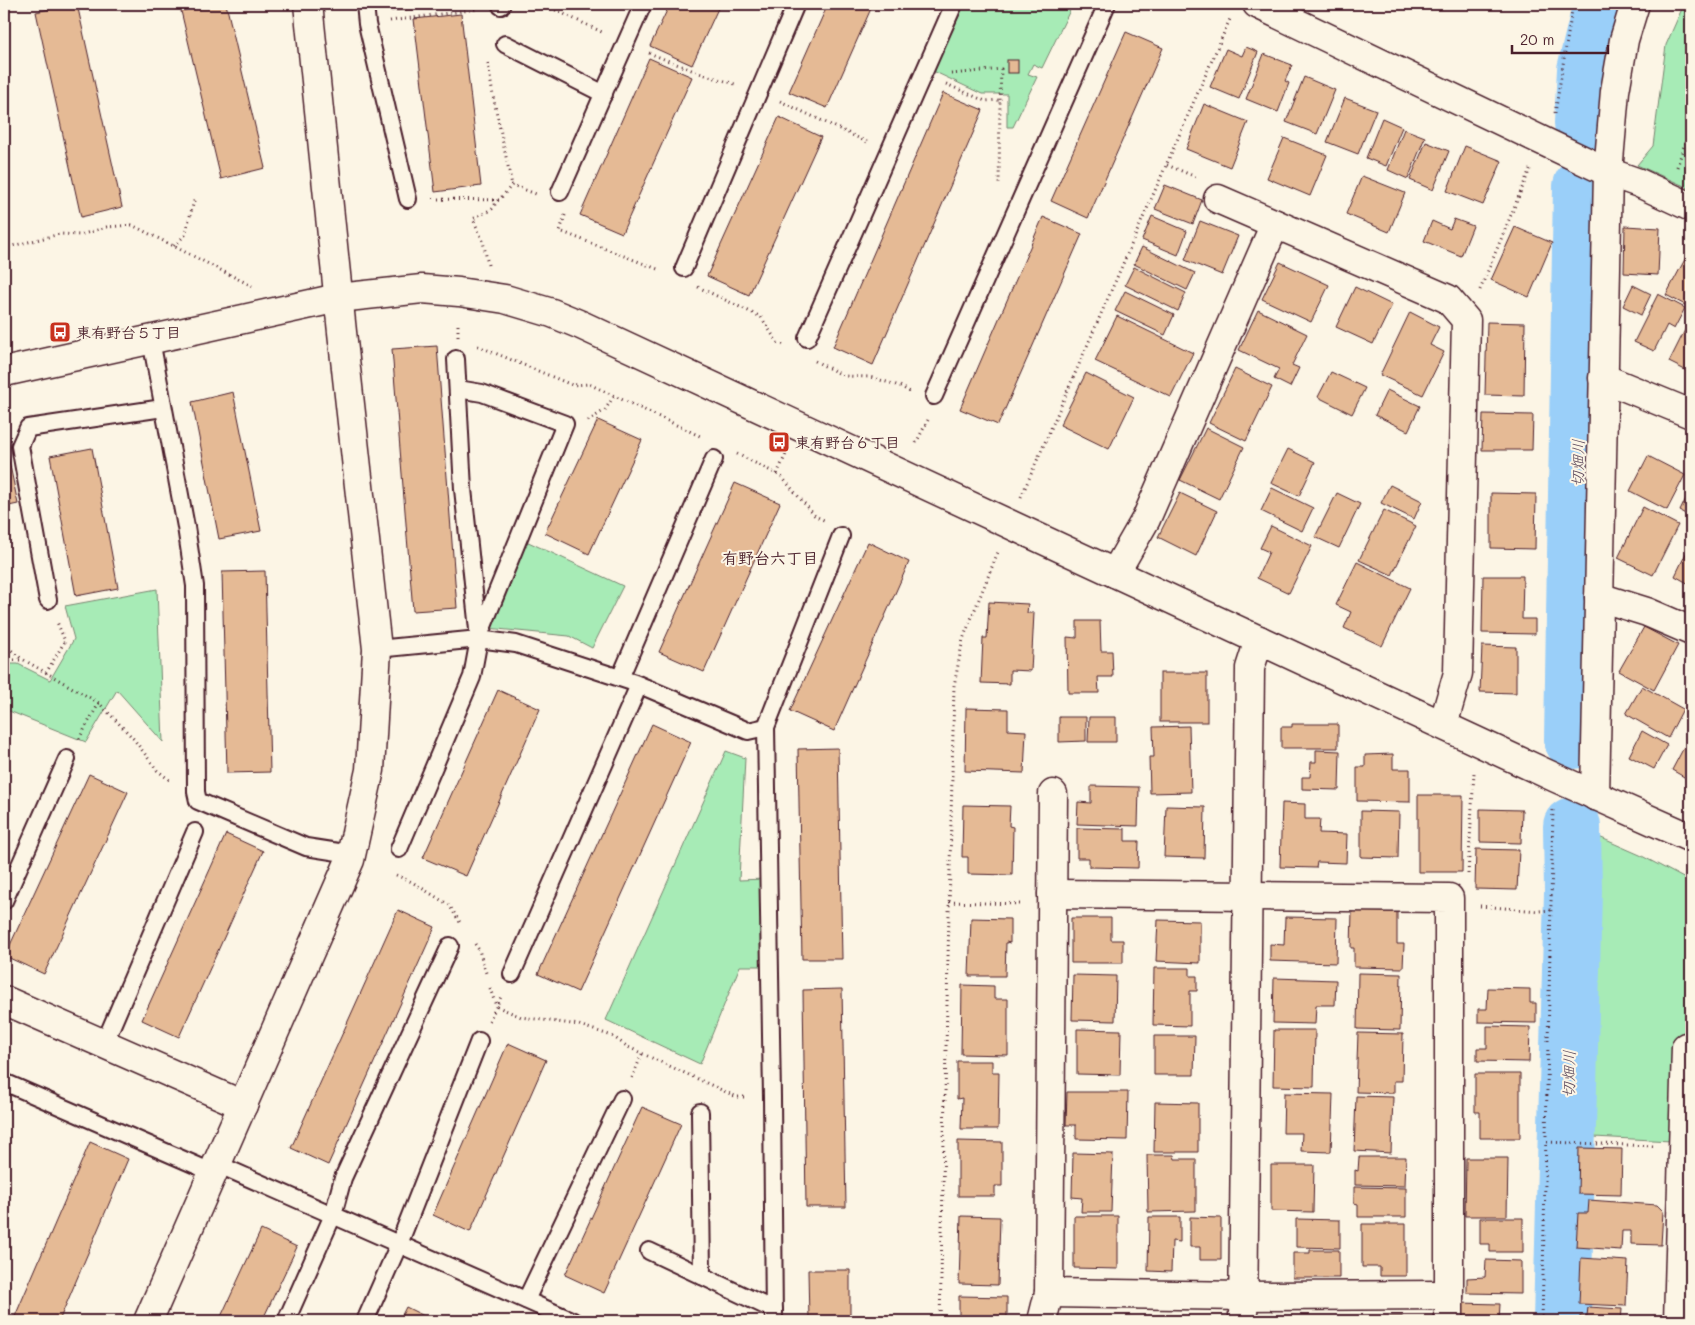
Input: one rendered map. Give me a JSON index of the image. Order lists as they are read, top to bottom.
{
  "districts": ["有野台六丁目"],
  "water": ["切畑川"],
  "places": {
    "bus stop": ["東有野台５丁目", "東有野台６丁目"]
  },
  "scale_bar": "20 m"
}
